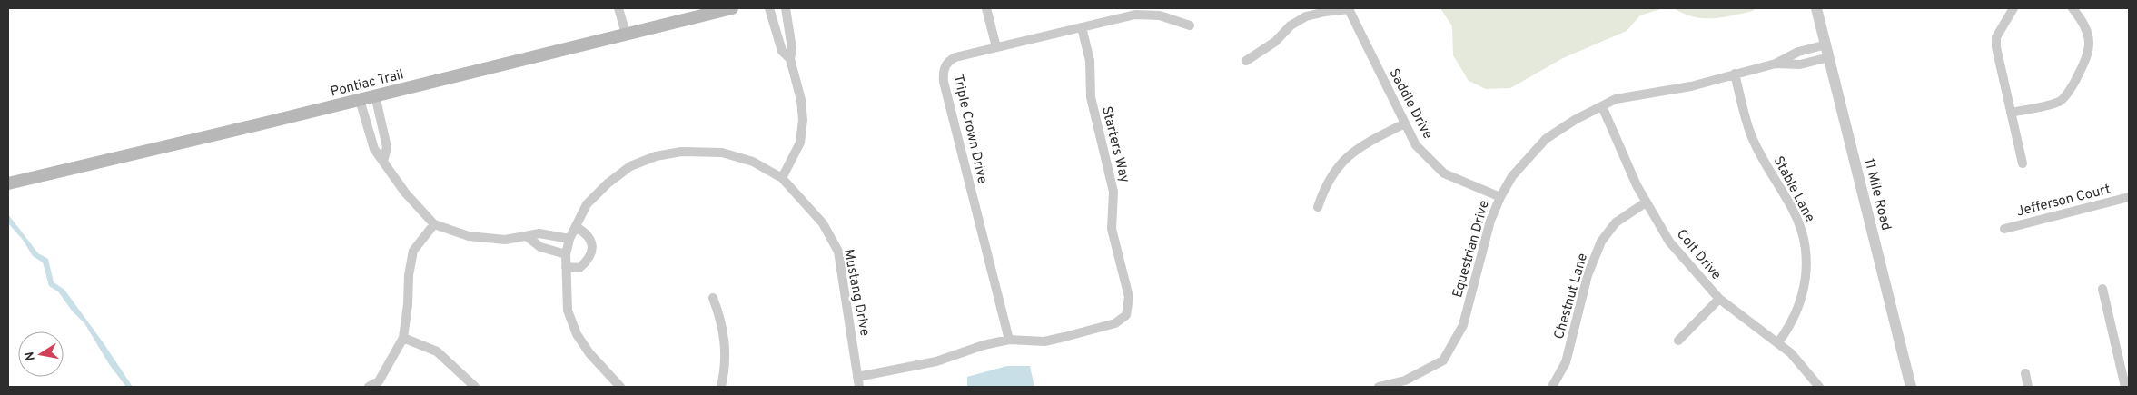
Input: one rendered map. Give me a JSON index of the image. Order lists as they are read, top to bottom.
{
  "streets": {
    "main road": ["Pontiac Trail"],
    "street": [
      "Saddle Drive",
      "Triple Crown Drive",
      "Starters Way",
      "Stable Lane",
      "11 Mile Road",
      "Jefferson Court",
      "Equestrian Drive",
      "Colt Drive",
      "Mustang Drive",
      "Chestnut Lane"
    ]
  },
  "crossings": [
    ["Saddle Drive", "Equestrian Drive"],
    ["Triple Crown Drive", "Starters Way"],
    ["Starters Way", "Mustang Drive"],
    ["Stable Lane", "Equestrian Drive"],
    ["Stable Lane", "Colt Drive"],
    ["11 Mile Road", "Equestrian Drive"],
    ["Equestrian Drive", "Colt Drive"],
    ["Colt Drive", "Chestnut Lane"]
  ],
  "north": "left"
}
